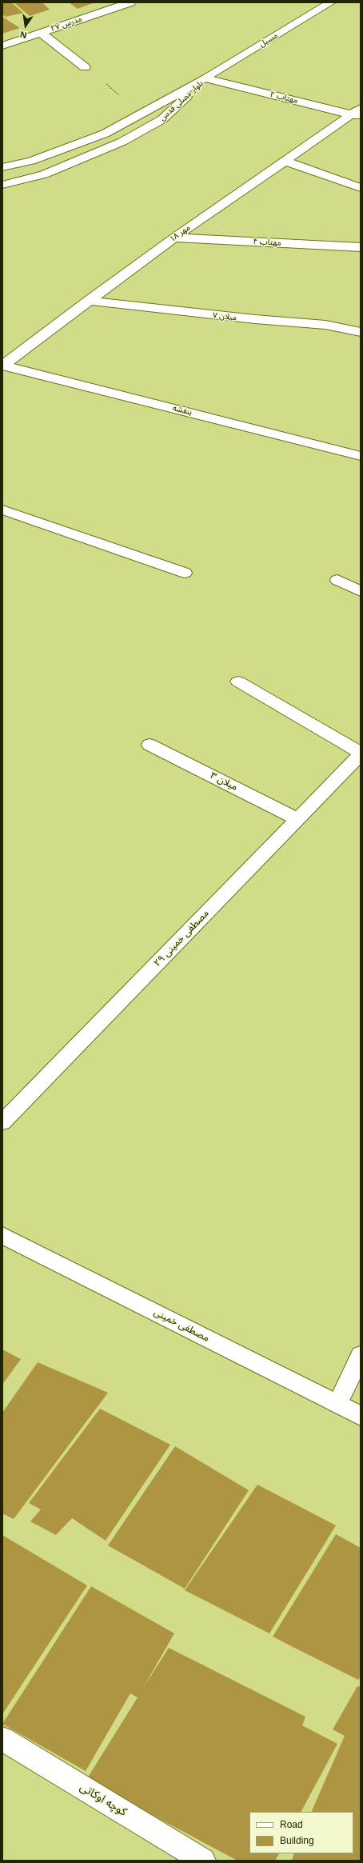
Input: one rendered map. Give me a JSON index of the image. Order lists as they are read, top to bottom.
{
  "streets": {
    "street": [
      "مدرس ۲۷",
      "مسیل",
      "مهتاب ۲",
      "بلوار مصلی قدس",
      "مهر ۱۸",
      "مهتاب ۴",
      "میلان ۷",
      "بنفشه",
      "میلان ۳",
      "مصطفی خمینی ۲۹",
      "مصطفی خمینی",
      "کوچه اوکاتی"
    ]
  },
  "crossings": [
    ["مسیل", "مهتاب ۲"],
    ["مسیل", "بلوار مصلی قدس"],
    ["مهتاب ۲", "بلوار مصلی قدس"],
    ["مهتاب ۲", "مهر ۱۸"],
    ["مهر ۱۸", "مهتاب ۴"],
    ["مهر ۱۸", "میلان ۷"],
    ["مهر ۱۸", "بنفشه"],
    ["میلان ۳", "مصطفی خمینی ۲۹"]
  ],
  "legend": ["Road", "Building"],
  "north": "bottom"
}
